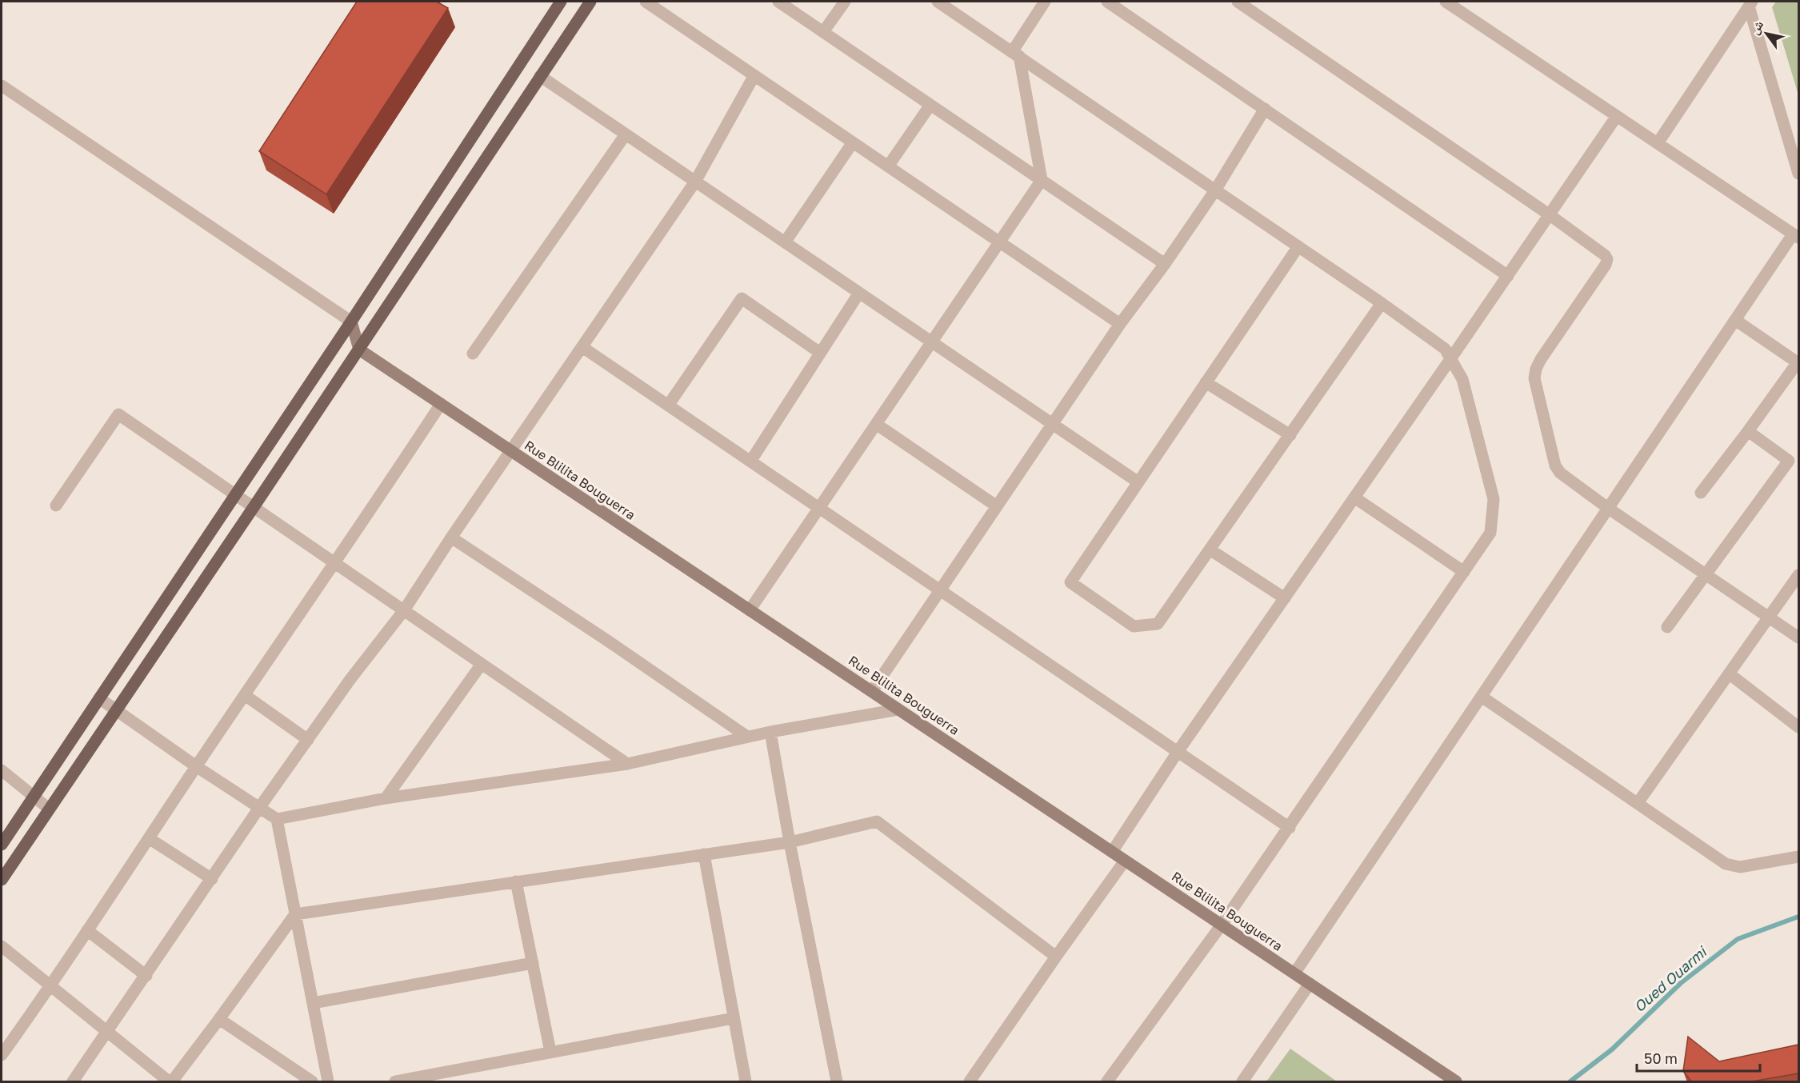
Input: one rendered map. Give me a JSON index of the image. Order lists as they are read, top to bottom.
{
  "streets": {
    "street": ["Rue Blilita Bouguerra"]
  },
  "water": ["Oued Ouarmi"],
  "scale_bar": "50 m",
  "north": "top left"
}
